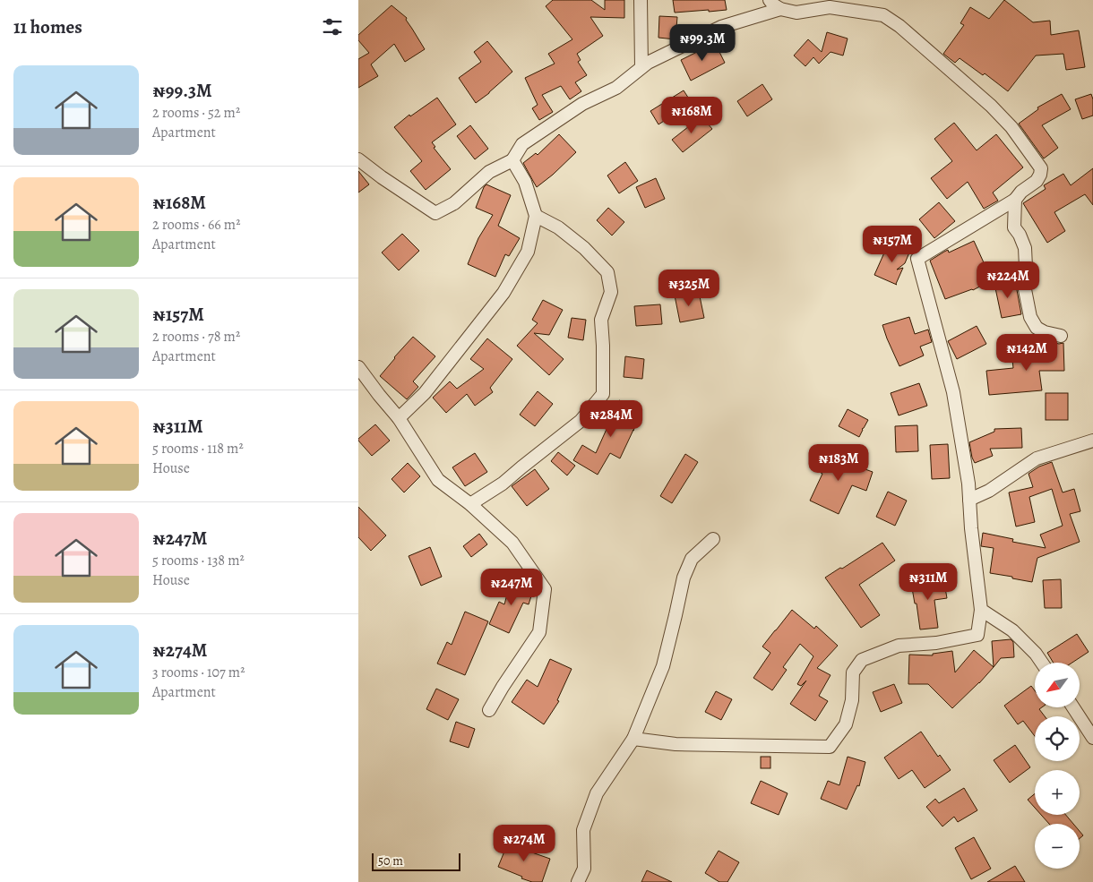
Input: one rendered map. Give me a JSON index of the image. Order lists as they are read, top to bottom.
{
  "scale_bar": "50 m",
  "north": "bottom left",
  "page": {
    "heading": "11 homes",
    "price": [
      "₦99.3M",
      "₦168M",
      "₦157M",
      "₦224M",
      "₦325M",
      "₦142M",
      "₦284M",
      "₦183M",
      "₦311M",
      "₦247M",
      "₦274M"
    ],
    "list": [
      {
        "name": "₦99.3M",
        "note": "2 rooms · 52 m² · Apartment"
      },
      {
        "name": "₦168M",
        "note": "2 rooms · 66 m² · Apartment"
      },
      {
        "name": "₦157M",
        "note": "2 rooms · 78 m² · Apartment"
      },
      {
        "name": "₦311M",
        "note": "5 rooms · 118 m² · House"
      },
      {
        "name": "₦247M",
        "note": "5 rooms · 138 m² · House"
      },
      {
        "name": "₦274M",
        "note": "3 rooms · 107 m² · Apartment"
      }
    ],
    "map_buttons": ["+", "−"],
    "scale": "50 m"
  }
}
